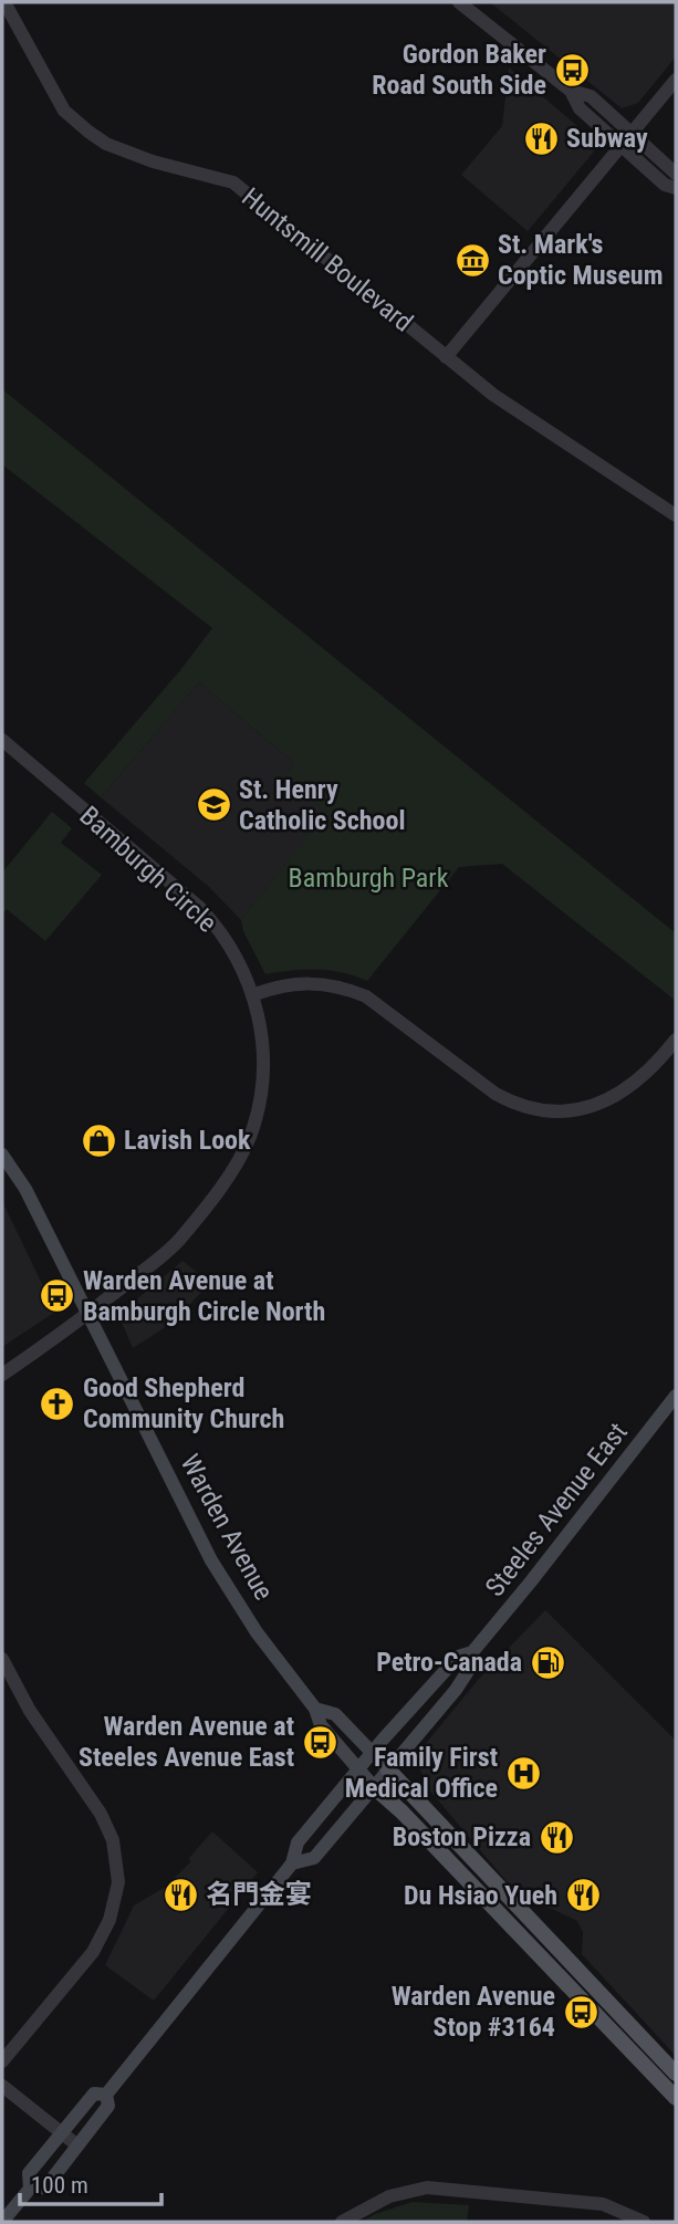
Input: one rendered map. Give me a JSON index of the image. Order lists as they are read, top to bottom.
{
  "streets": {
    "main road": ["Steeles Avenue East", "Warden Avenue"],
    "street": ["Huntsmill Boulevard", "Bamburgh Circle"]
  },
  "crossings": [
    ["Bamburgh Circle", "Warden Avenue"],
    ["Steeles Avenue East", "Warden Avenue"]
  ],
  "parks": ["Bamburgh Park"],
  "places": {
    "bus stop": [
      "Gordon Baker Road South Side",
      "Warden Avenue at Bamburgh Circle North",
      "Warden Avenue at Steeles Avenue East",
      "Warden Avenue Stop #3164"
    ],
    "restaurant": [
      "Subway",
      "Boston Pizza",
      "名門金宴",
      "Du Hsiao Yueh"
    ],
    "museum": ["St. Mark's Coptic Museum"],
    "school or university": ["St. Henry Catholic School"],
    "shop": ["Lavish Look"],
    "church": ["Good Shepherd Community Church"],
    "fuel station": ["Petro-Canada"],
    "hospital": ["Family First Medical Office"]
  },
  "scale_bar": "100 m"
}
